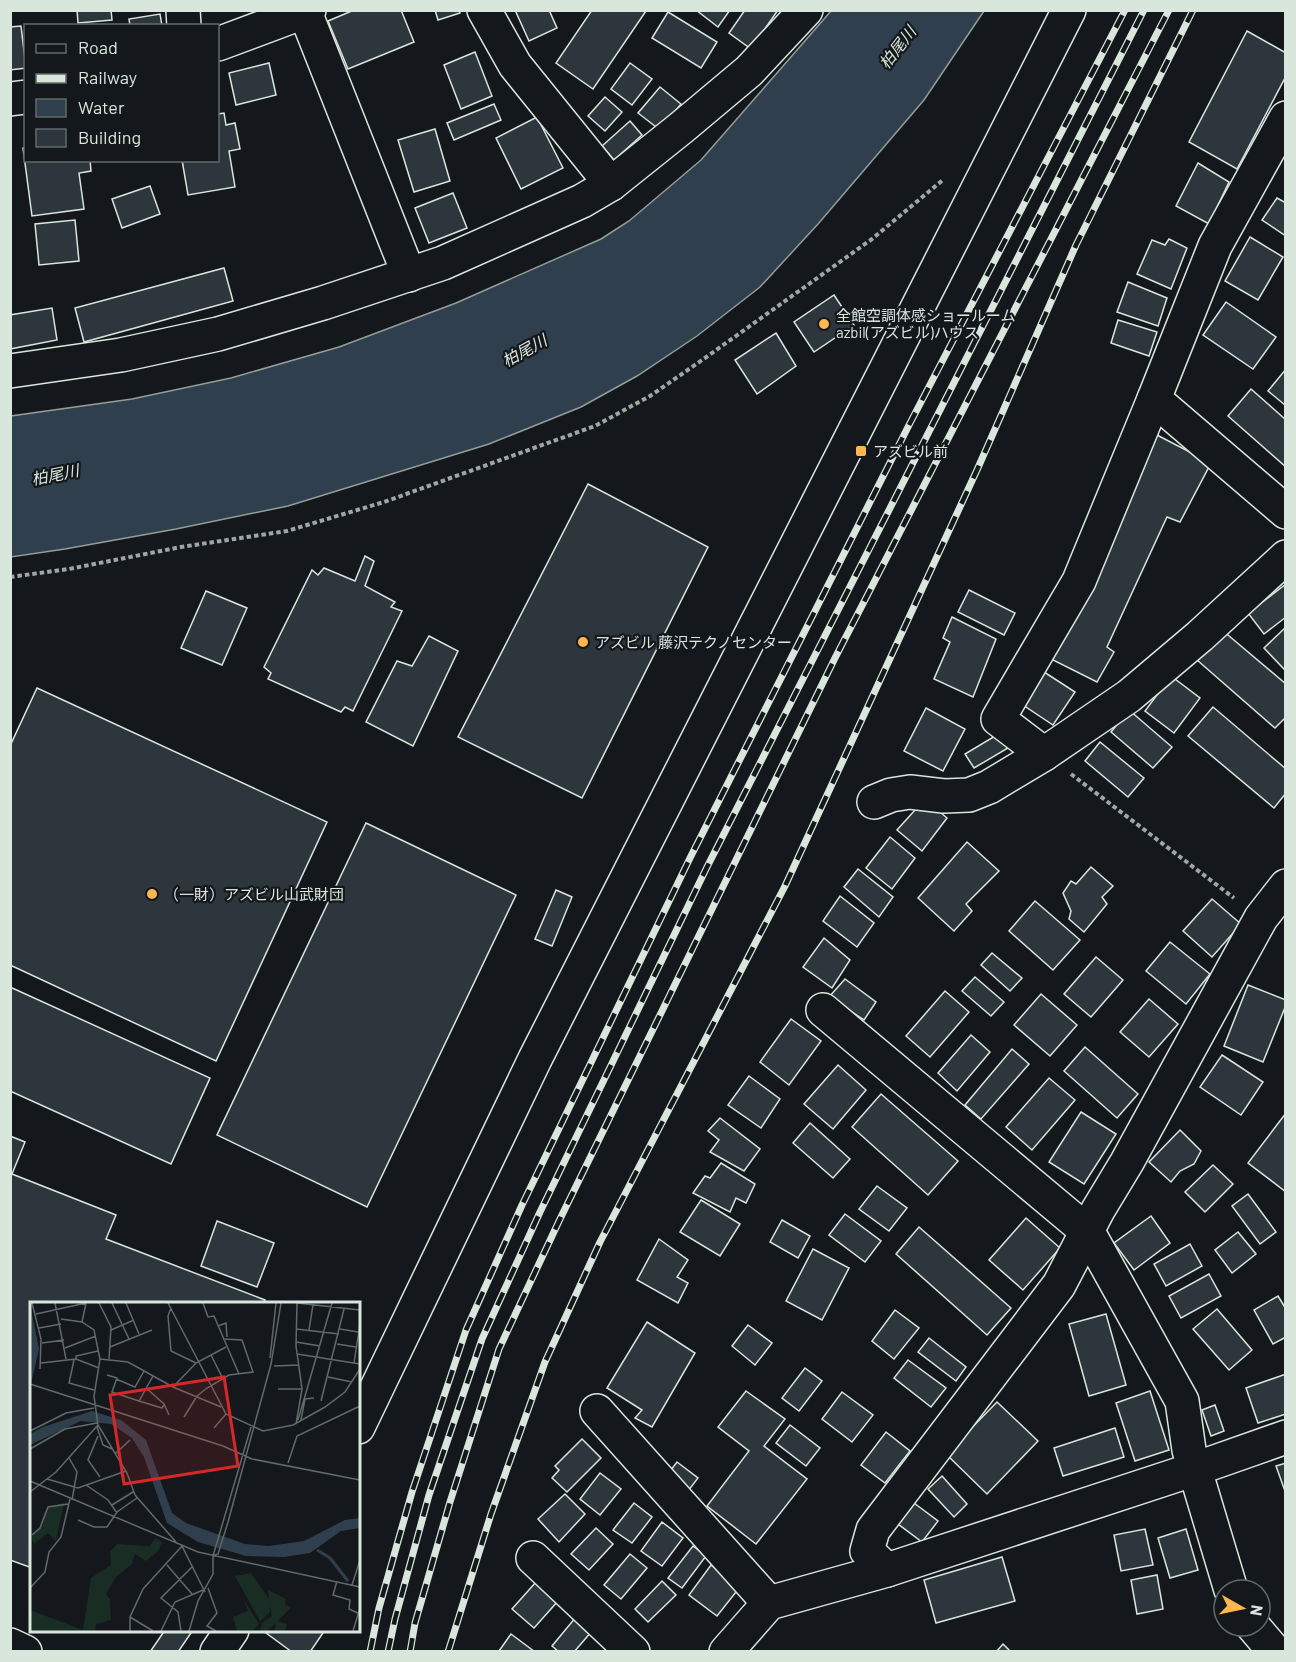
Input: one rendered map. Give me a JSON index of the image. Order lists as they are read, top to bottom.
{
  "water": ["柏尾川"],
  "places": {
    "other": ["全館空調体感ショールーム azbil(アズビル)ハウス", "アズビル 藤沢テクノセンター", "（一財）アズビル山武財団"],
    "transit": ["アズビル前"]
  },
  "legend": [
    "Road",
    "Railway",
    "Water",
    "Building"
  ],
  "north": "right"
}
